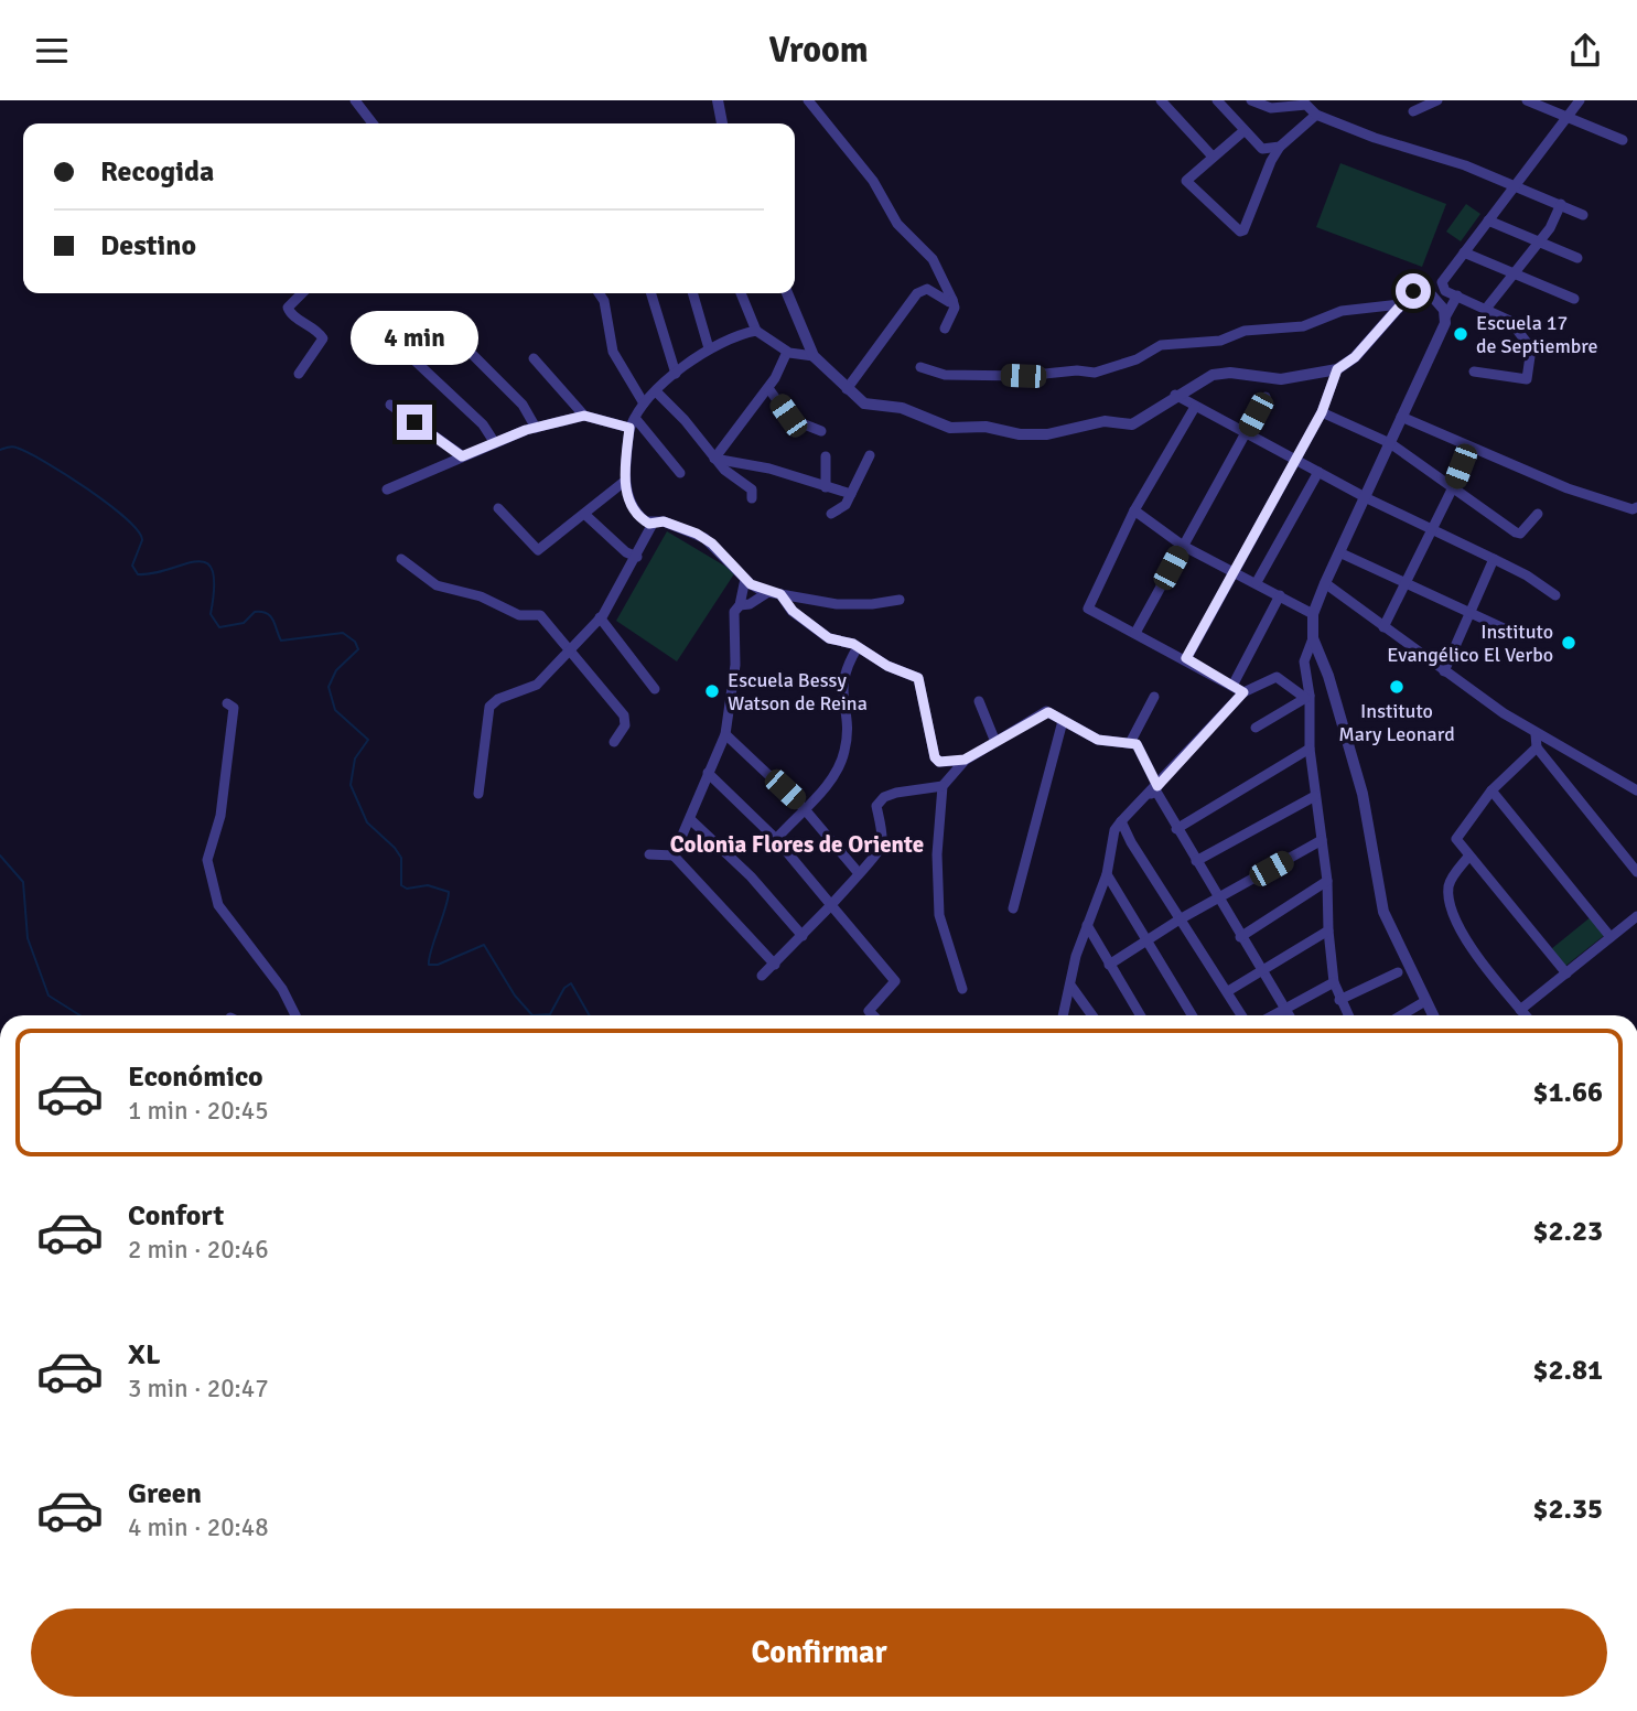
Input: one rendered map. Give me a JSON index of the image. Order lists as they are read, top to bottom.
{
  "districts": ["Colonia Flores de Oriente"],
  "places": [
    "Escuela 17 de Septiembre",
    "Instituto Evangélico El Verbo",
    "Instituto Mary Leonard",
    "Escuela Bessy Watson de Reina"
  ],
  "page": {
    "header": "Vroom",
    "banner": ["Recogida", "Destino"],
    "bubble": "4 min",
    "list": [
      {
        "name": "Económico",
        "note": "1 min · 20:45",
        "value": "$1.66"
      },
      {
        "name": "Confort",
        "note": "2 min · 20:46",
        "value": "$2.23"
      },
      {
        "name": "XL",
        "note": "3 min · 20:47",
        "value": "$2.81"
      },
      {
        "name": "Green",
        "note": "4 min · 20:48",
        "value": "$2.35"
      }
    ],
    "buttons": "Confirmar"
  }
}
